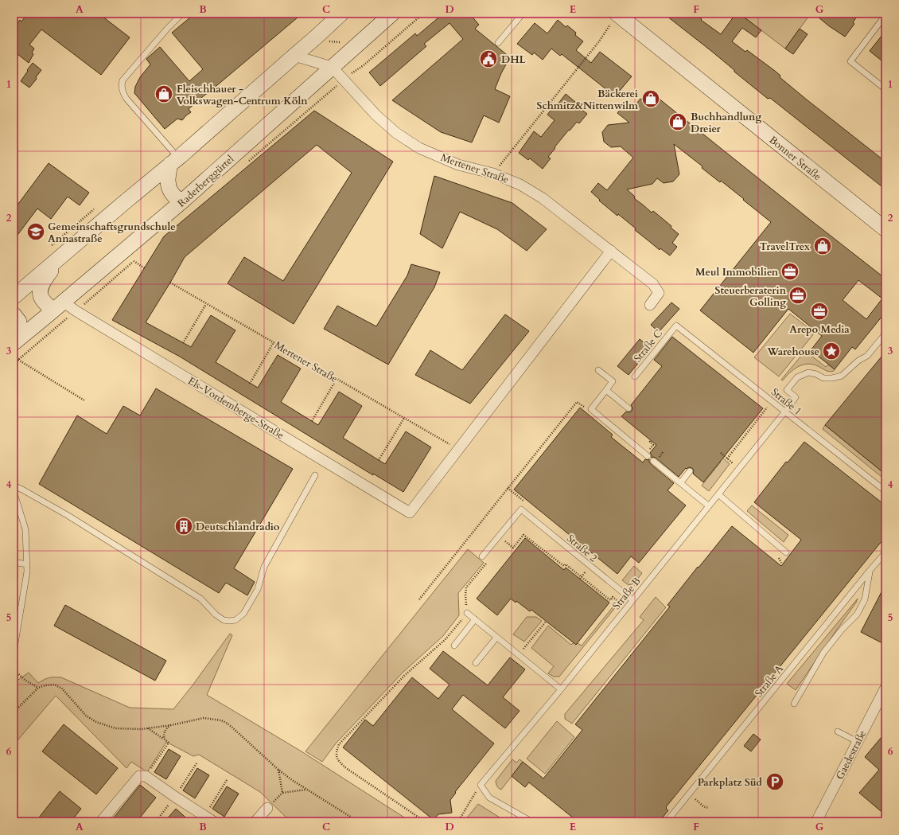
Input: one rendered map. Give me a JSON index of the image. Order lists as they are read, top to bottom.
{
  "streets": {
    "main road": ["Bonner Straße", "Raderberggürtel"],
    "street": ["Mertener Straße", "Els-Vordemberge-Straße", "Gaedestraße"],
    "lane": [
      "Straße C",
      "Straße 1",
      "Straße 2",
      "Straße B",
      "Straße A"
    ]
  },
  "crossings": [
    ["Mertener Straße", "Raderberggürtel"],
    ["Mertener Straße", "Els-Vordemberge-Straße"],
    ["Raderberggürtel", "Els-Vordemberge-Straße"],
    ["Straße C", "Straße 1"],
    ["Straße 1", "Straße B"],
    ["Straße 2", "Straße B"]
  ],
  "places": {
    "public building": ["DHL"],
    "shop": [
      "Fleischhauer - Volkswagen-Centrum Köln",
      "Bäckerei Schmitz&Nittenwilm",
      "Buchhandlung Dreier",
      "TravelTrex"
    ],
    "school or university": ["Gemeinschaftsgrundschule Annastraße"],
    "office": ["Meul Immobilien", "Steuerberaterin Golling", "Arepo Media"],
    "place": ["Warehouse"],
    "building": ["Deutschlandradio"],
    "parking": ["Parkplatz Süd"]
  },
  "grid": {
    "columns": [
      "A",
      "B",
      "C",
      "D",
      "E",
      "F",
      "G"
    ],
    "rows": [
      "1",
      "2",
      "3",
      "4",
      "5",
      "6"
    ]
  }
}
